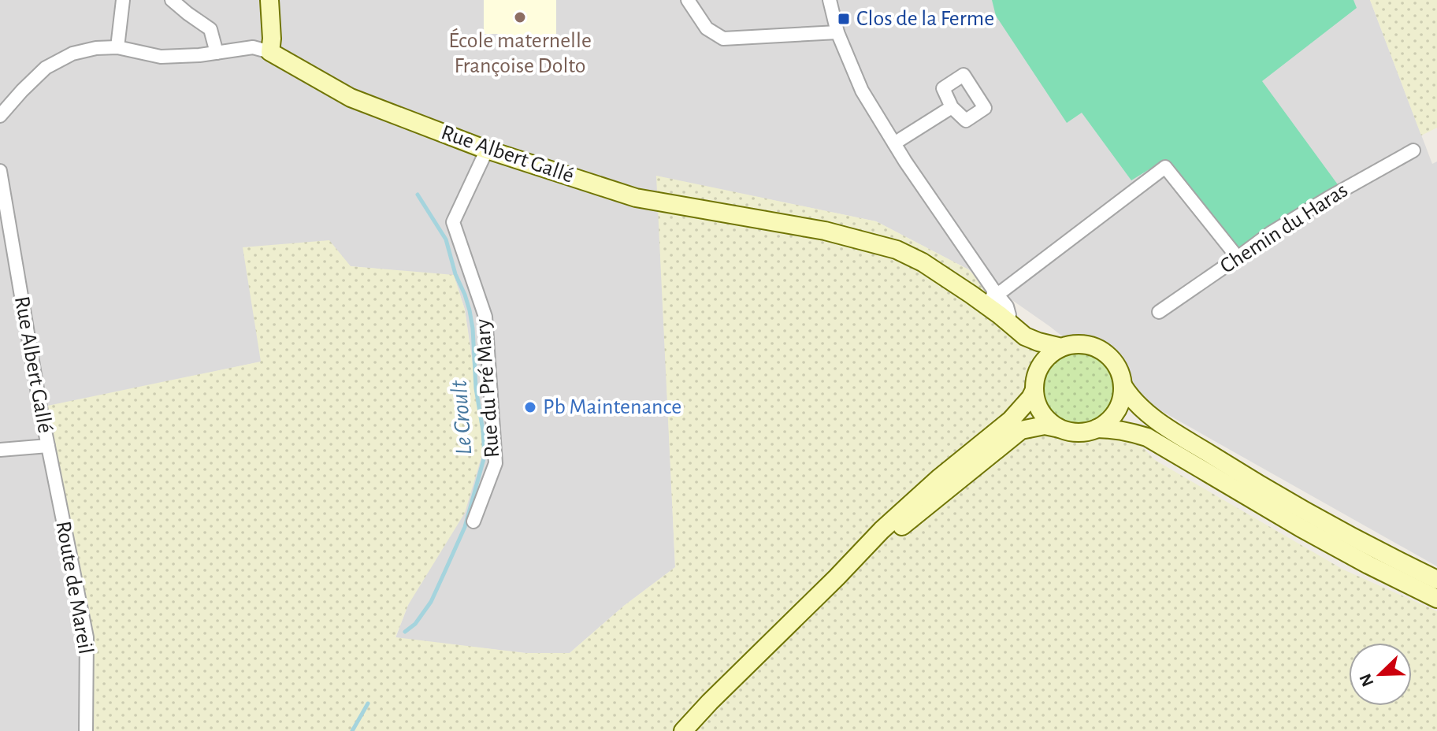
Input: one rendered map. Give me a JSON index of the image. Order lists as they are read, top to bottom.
{
  "streets": {
    "street": [
      "Rue Albert Gallé",
      "Chemin du Haras",
      "Rue du Pré Mary",
      "Route de Mareil"
    ]
  },
  "crossings": [
    ["Rue Albert Gallé", "Rue du Pré Mary"],
    ["Rue Albert Gallé", "Route de Mareil"]
  ],
  "water": ["Le Croult"],
  "places": {
    "other": ["École maternelle Françoise Dolto", "Pb Maintenance"],
    "transit": ["Clos de la Ferme"]
  },
  "north": "bottom left"
}
